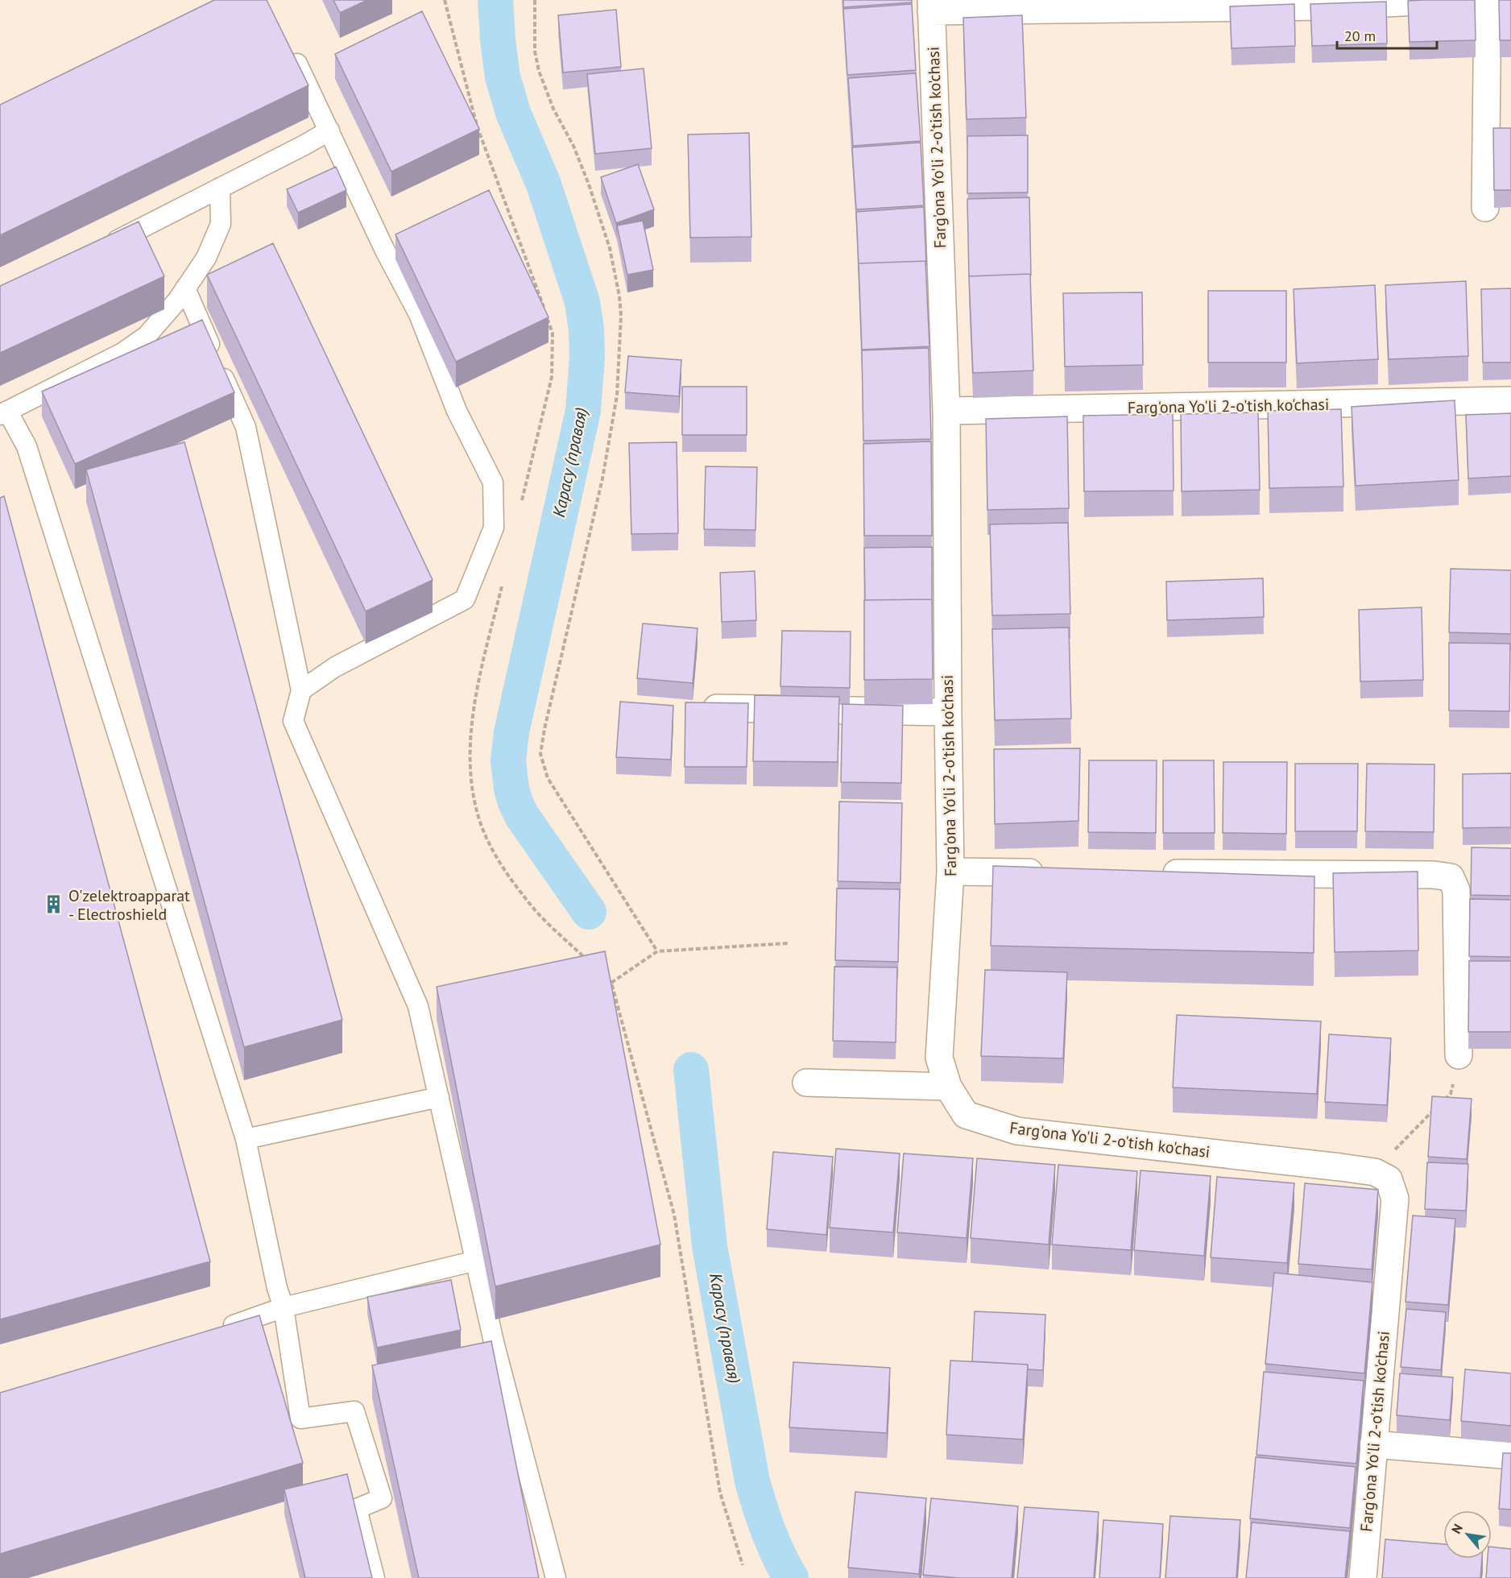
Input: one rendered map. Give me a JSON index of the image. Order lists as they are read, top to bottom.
{
  "streets": {
    "street": ["Farg'ona Yo'li 2-o'tish ko'chasi"]
  },
  "water": ["Карасу (правая)"],
  "places": {
    "building": ["O'zelektroapparat - Electroshield"]
  },
  "scale_bar": "20 m",
  "north": "top left"
}
